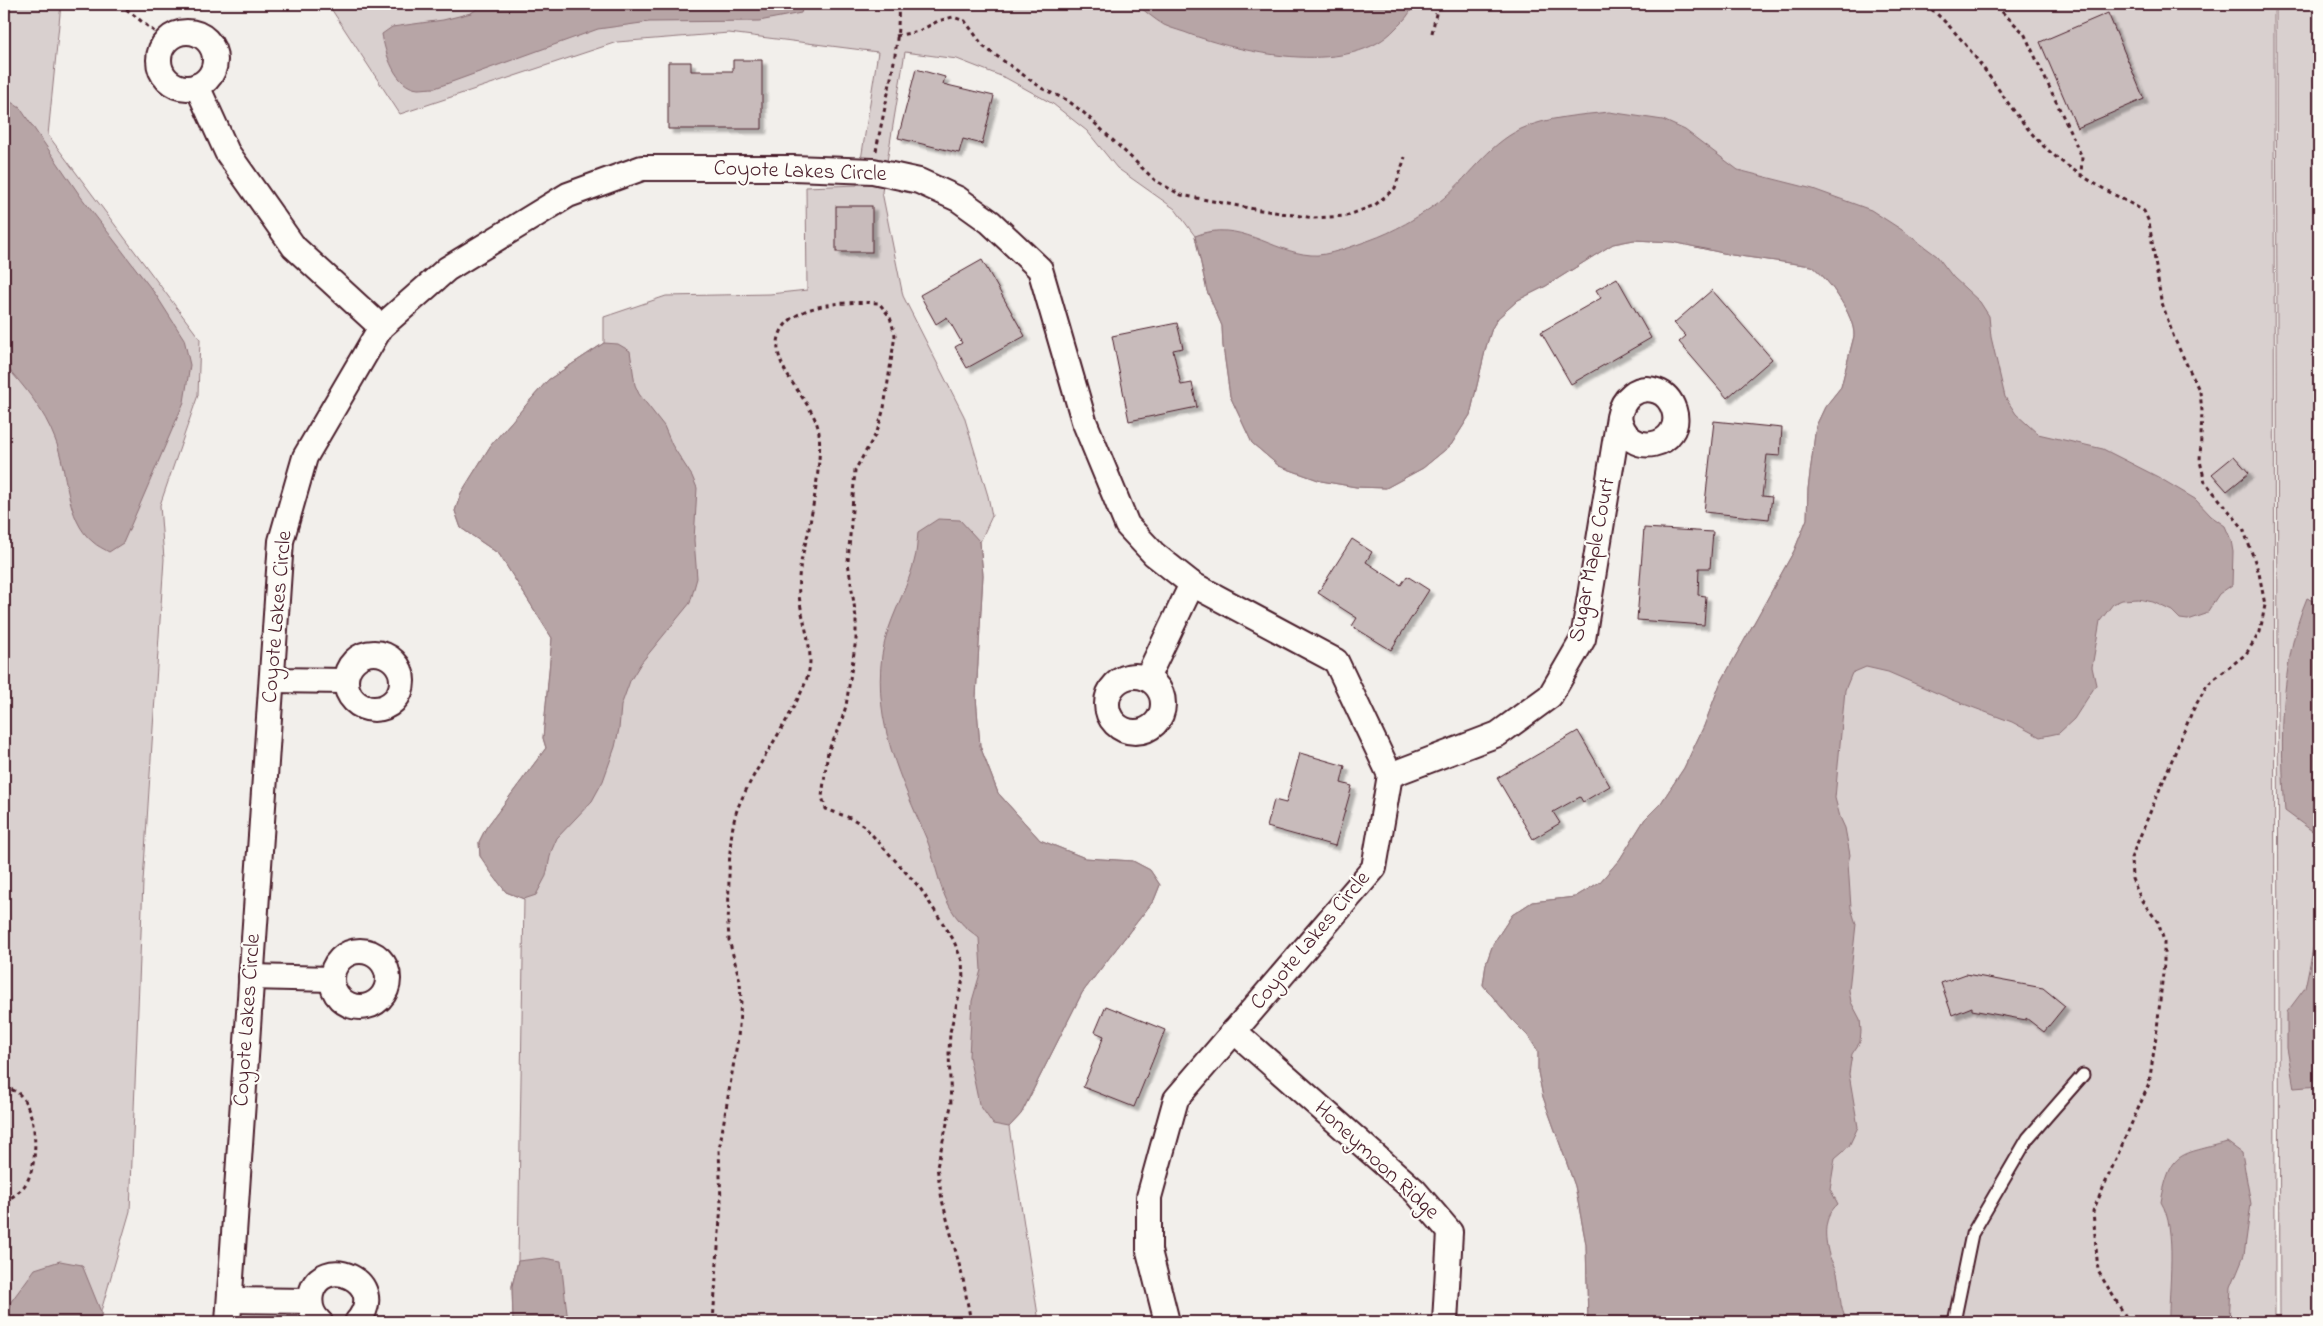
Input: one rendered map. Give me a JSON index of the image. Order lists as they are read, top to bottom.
{
  "streets": {
    "street": ["Coyote Lakes Circle", "Sugar Maple Court", "Honeymoon Ridge"]
  },
  "crossings": [
    ["Coyote Lakes Circle", "Sugar Maple Court"],
    ["Coyote Lakes Circle", "Honeymoon Ridge"]
  ]
}
